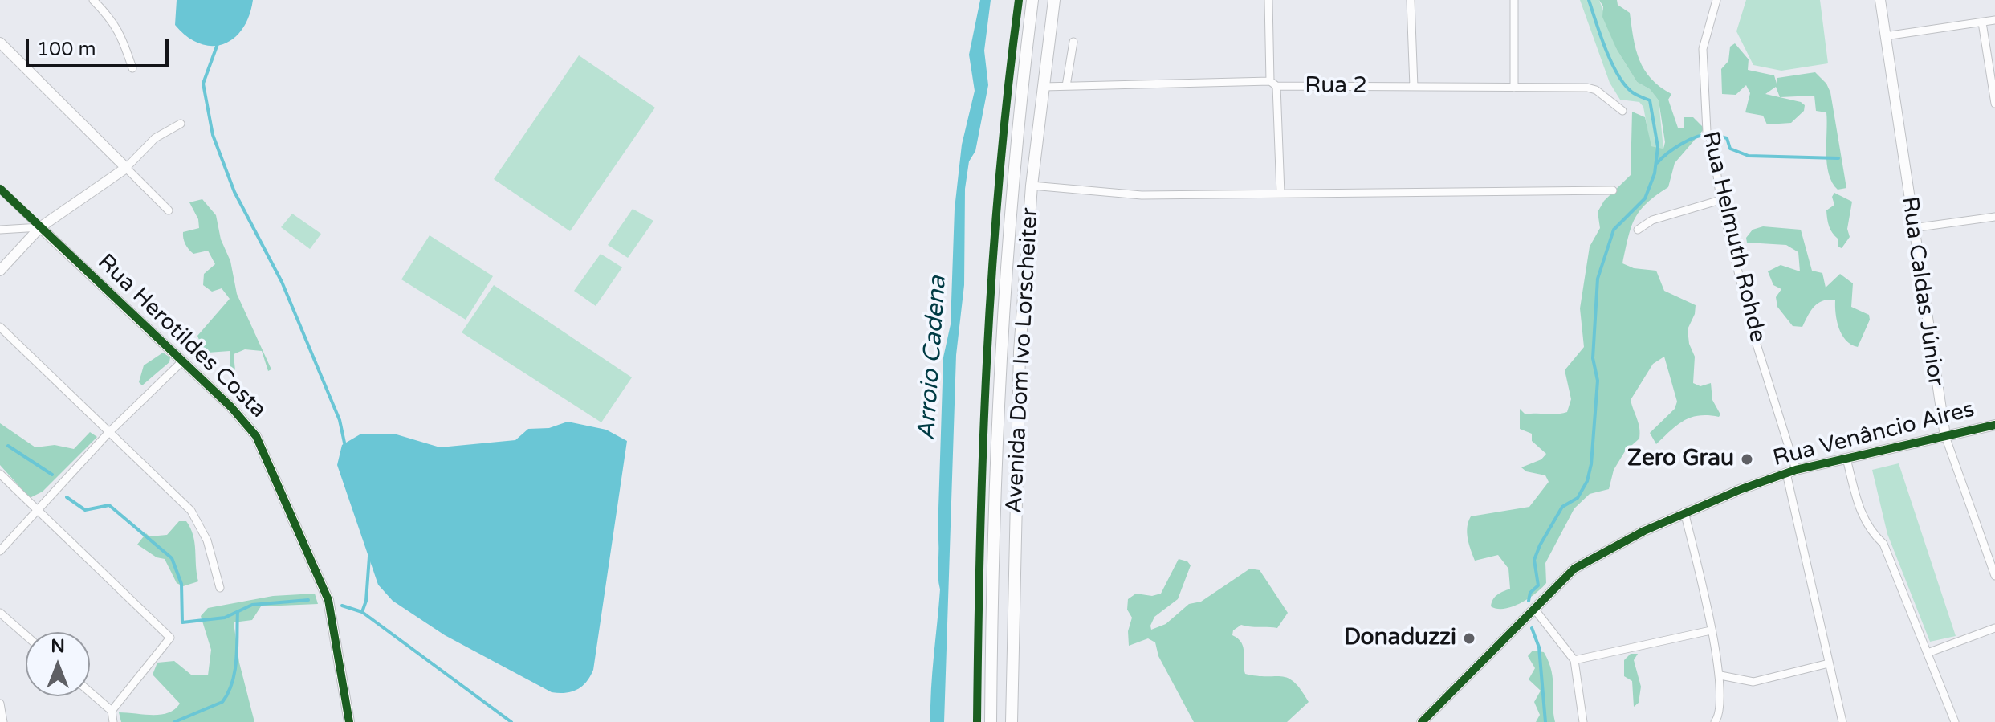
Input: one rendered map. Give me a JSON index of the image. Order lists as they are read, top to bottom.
{
  "streets": {
    "main road": ["Avenida Dom Ivo Lorscheiter"],
    "street": [
      "Rua 2",
      "Rua Helmuth Rohde",
      "Rua Caldas Júnior",
      "Rua Herotildes Costa",
      "Rua Venâncio Aires"
    ]
  },
  "crossings": [
    ["Rua 2", "Avenida Dom Ivo Lorscheiter"],
    ["Rua Helmuth Rohde", "Rua Venâncio Aires"],
    ["Rua Caldas Júnior", "Rua Venâncio Aires"]
  ],
  "water": ["Arroio Cadena"],
  "places": ["Zero Grau", "Donaduzzi"],
  "scale_bar": "100 m",
  "north": "top"
}
